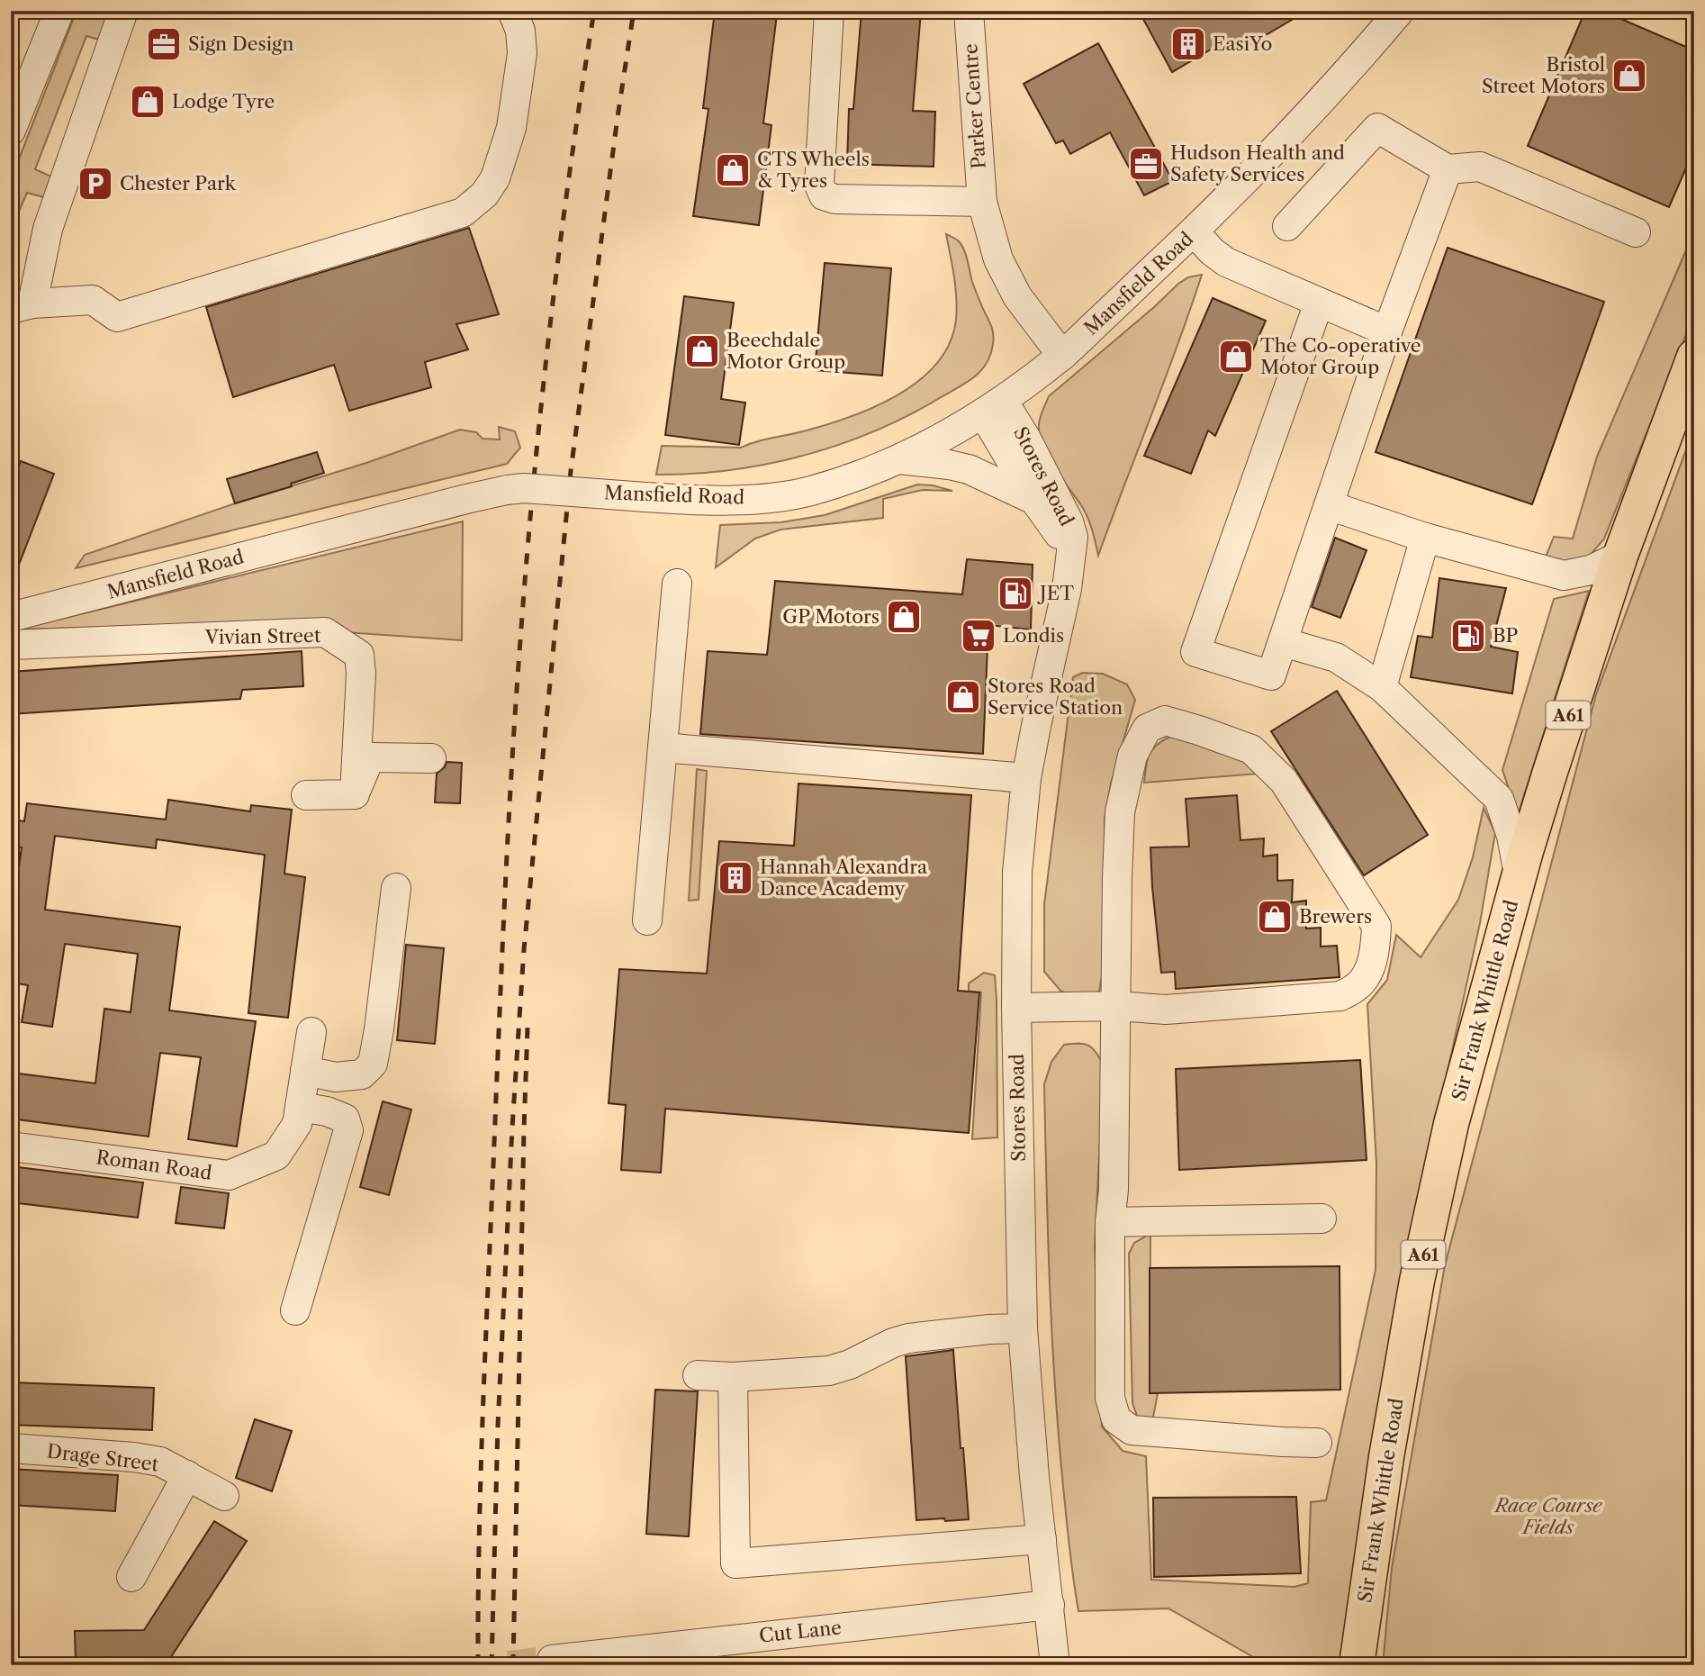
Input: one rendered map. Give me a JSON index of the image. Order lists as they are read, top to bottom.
{
  "streets": {
    "highway": ["A61", "Sir Frank Whittle Road"],
    "street": [
      "Parker Centre",
      "Mansfield Road",
      "Stores Road",
      "Vivian Street",
      "Roman Road",
      "Drage Street",
      "Cut Lane"
    ]
  },
  "crossings": [
    ["Parker Centre", "Mansfield Road"],
    ["Mansfield Road", "Stores Road"],
    ["Stores Road", "Cut Lane"]
  ],
  "parks": ["Race Course Fields"],
  "places": {
    "office": ["Sign Design", "Hudson Health and Safety Services"],
    "building": ["EasiYo", "Hannah Alexandra Dance Academy"],
    "shop": [
      "Bristol Street Motors",
      "Lodge Tyre",
      "CTS Wheels & Tyres",
      "Beechdale Motor Group",
      "The Co-operative Motor Group",
      "GP Motors",
      "Stores Road Service Station",
      "Brewers"
    ],
    "parking": ["Chester Park"],
    "fuel station": ["JET", "BP"],
    "supermarket": ["Londis"]
  }
}
